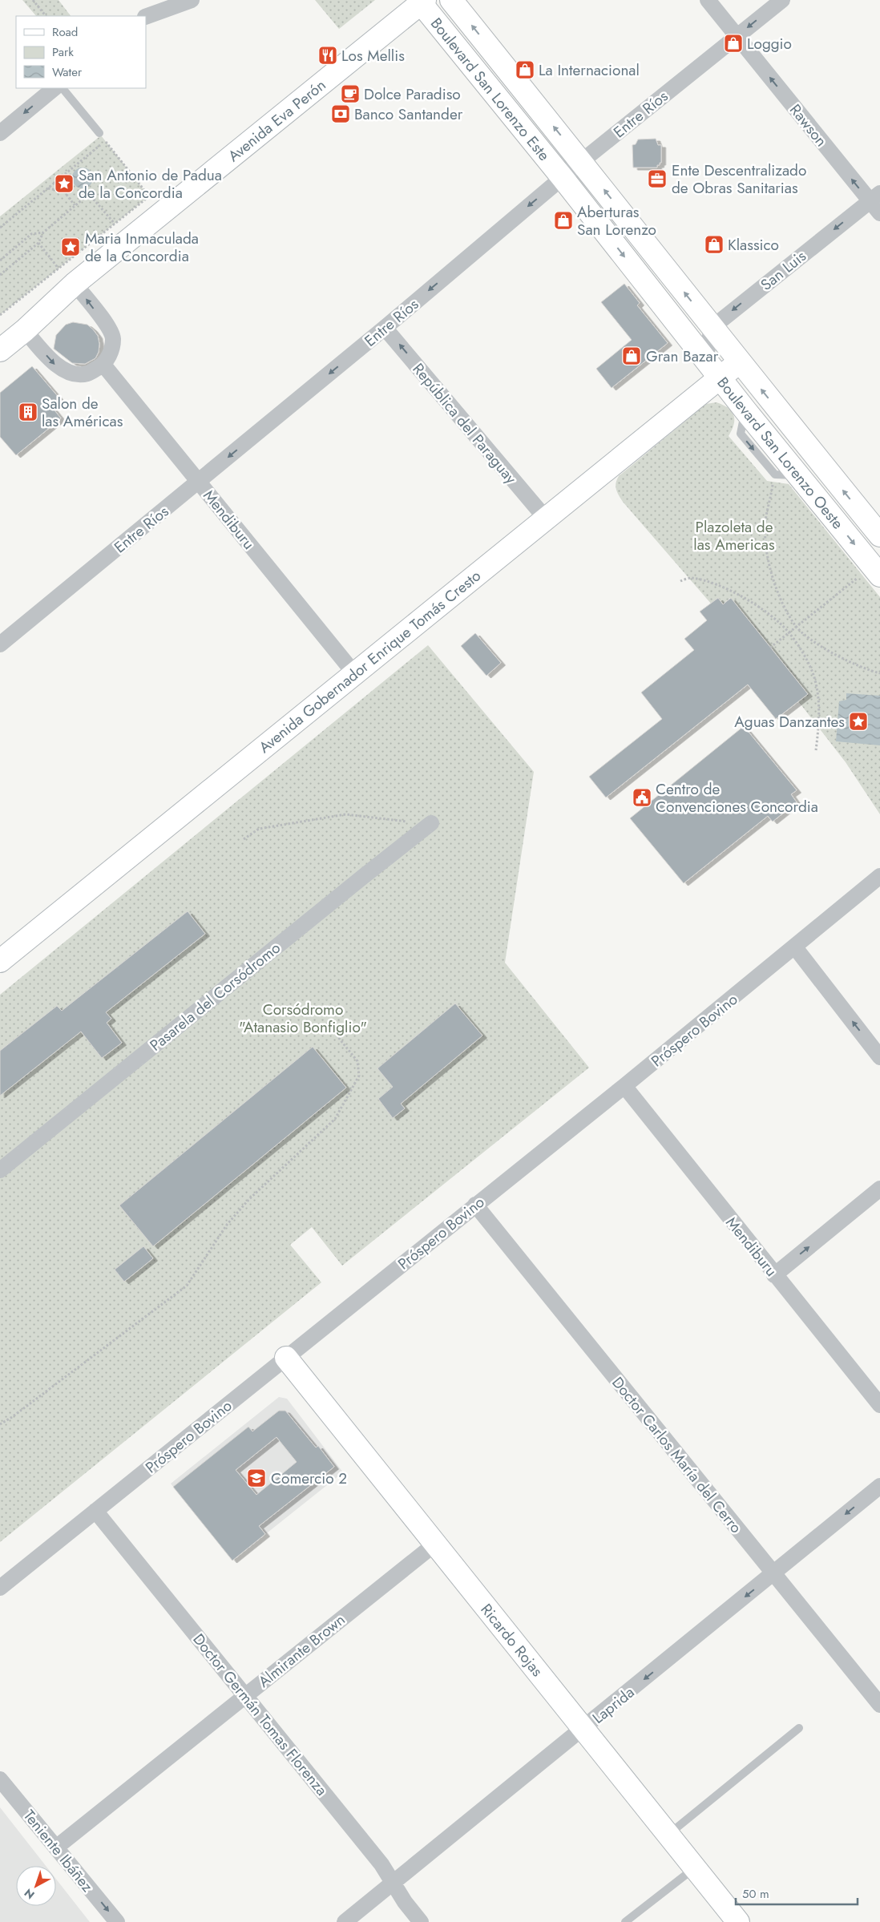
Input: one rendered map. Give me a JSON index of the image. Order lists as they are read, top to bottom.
{
  "streets": {
    "main road": [
      "Boulevard San Lorenzo Este",
      "Avenida Eva Perón",
      "Boulevard San Lorenzo Oeste",
      "Avenida Gobernador Enrique Tomás Cresto",
      "Ricardo Rojas"
    ],
    "street": [
      "Entre Ríos",
      "Rawson",
      "San Luis",
      "República del Paraguay",
      "Mendiburu",
      "Pasarela del Corsódromo",
      "Próspero Bovino",
      "Doctor Carlos María del Cerro",
      "Almirante Brown",
      "Laprida",
      "Doctor Germán Tomas Florenza",
      "Teniente Ibáñez"
    ]
  },
  "crossings": [
    ["Boulevard San Lorenzo Este", "Entre Ríos"],
    ["Boulevard San Lorenzo Este", "Avenida Eva Perón"],
    ["Boulevard San Lorenzo Este", "Boulevard San Lorenzo Oeste"],
    ["Entre Ríos", "Rawson"],
    ["Entre Ríos", "República del Paraguay"],
    ["Entre Ríos", "Boulevard San Lorenzo Oeste"],
    ["Entre Ríos", "Mendiburu"],
    ["Rawson", "San Luis"],
    ["San Luis", "Boulevard San Lorenzo Oeste"],
    ["República del Paraguay", "Avenida Gobernador Enrique Tomás Cresto"],
    ["Boulevard San Lorenzo Oeste", "Avenida Gobernador Enrique Tomás Cresto"],
    ["Mendiburu", "Avenida Gobernador Enrique Tomás Cresto"],
    ["Mendiburu", "Próspero Bovino"],
    ["Próspero Bovino", "Doctor Carlos María del Cerro"],
    ["Próspero Bovino", "Ricardo Rojas"],
    ["Próspero Bovino", "Doctor Germán Tomas Florenza"],
    ["Doctor Carlos María del Cerro", "Laprida"],
    ["Ricardo Rojas", "Almirante Brown"],
    ["Ricardo Rojas", "Laprida"],
    ["Almirante Brown", "Doctor Germán Tomas Florenza"],
    ["Almirante Brown", "Teniente Ibáñez"],
    ["Laprida", "Doctor Germán Tomas Florenza"]
  ],
  "one_way": [
    "Entre Ríos",
    "Rawson",
    "San Luis",
    "República del Paraguay",
    "Laprida",
    "Teniente Ibáñez"
  ],
  "parks": ["Plazoleta de las Americas", "Corsódromo \"Atanasio Bonfiglio\""],
  "places": {
    "shop": [
      "Loggio",
      "La Internacional",
      "Aberturas San Lorenzo",
      "Klassico",
      "Gran Bazar"
    ],
    "restaurant": ["Los Mellis"],
    "cafe": ["Dolce Paradiso"],
    "bank": ["Banco Santander"],
    "office": ["Ente Descentralizado de Obras Sanitarias"],
    "place": ["San Antonio de Padua de la Concordia", "Maria Inmaculada de la Concordia", "Aguas Danzantes"],
    "building": ["Salon de las Américas"],
    "public building": ["Centro de Convenciones Concordia"],
    "school or university": ["Comercio 2"]
  },
  "legend": ["Road", "Park", "Water"],
  "scale_bar": "50 m",
  "north": "bottom left"
}
